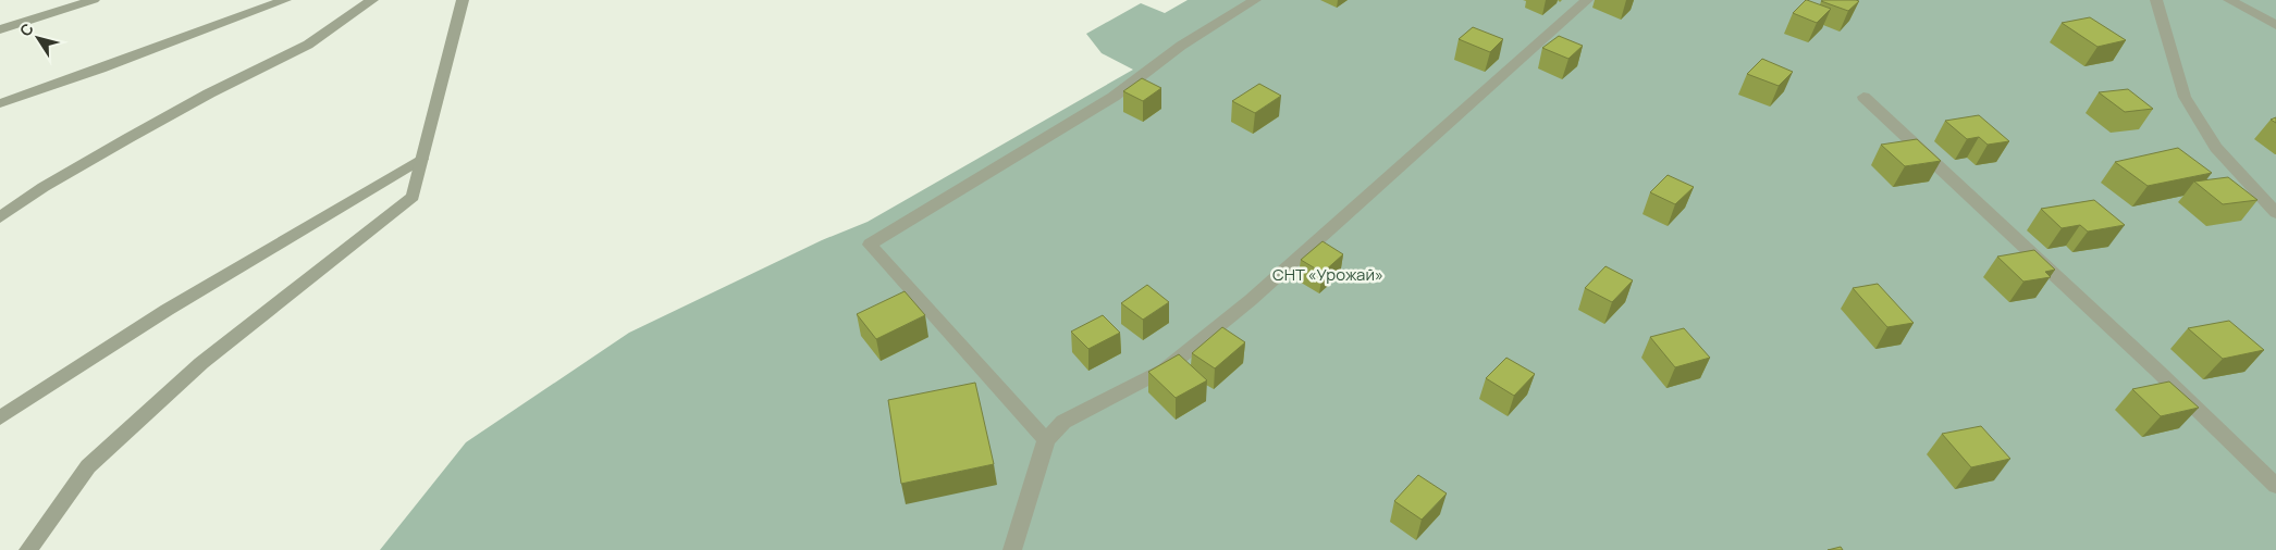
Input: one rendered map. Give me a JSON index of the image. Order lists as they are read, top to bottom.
{
  "parks": ["СНТ «Урожай»"],
  "north": "top left"
}
